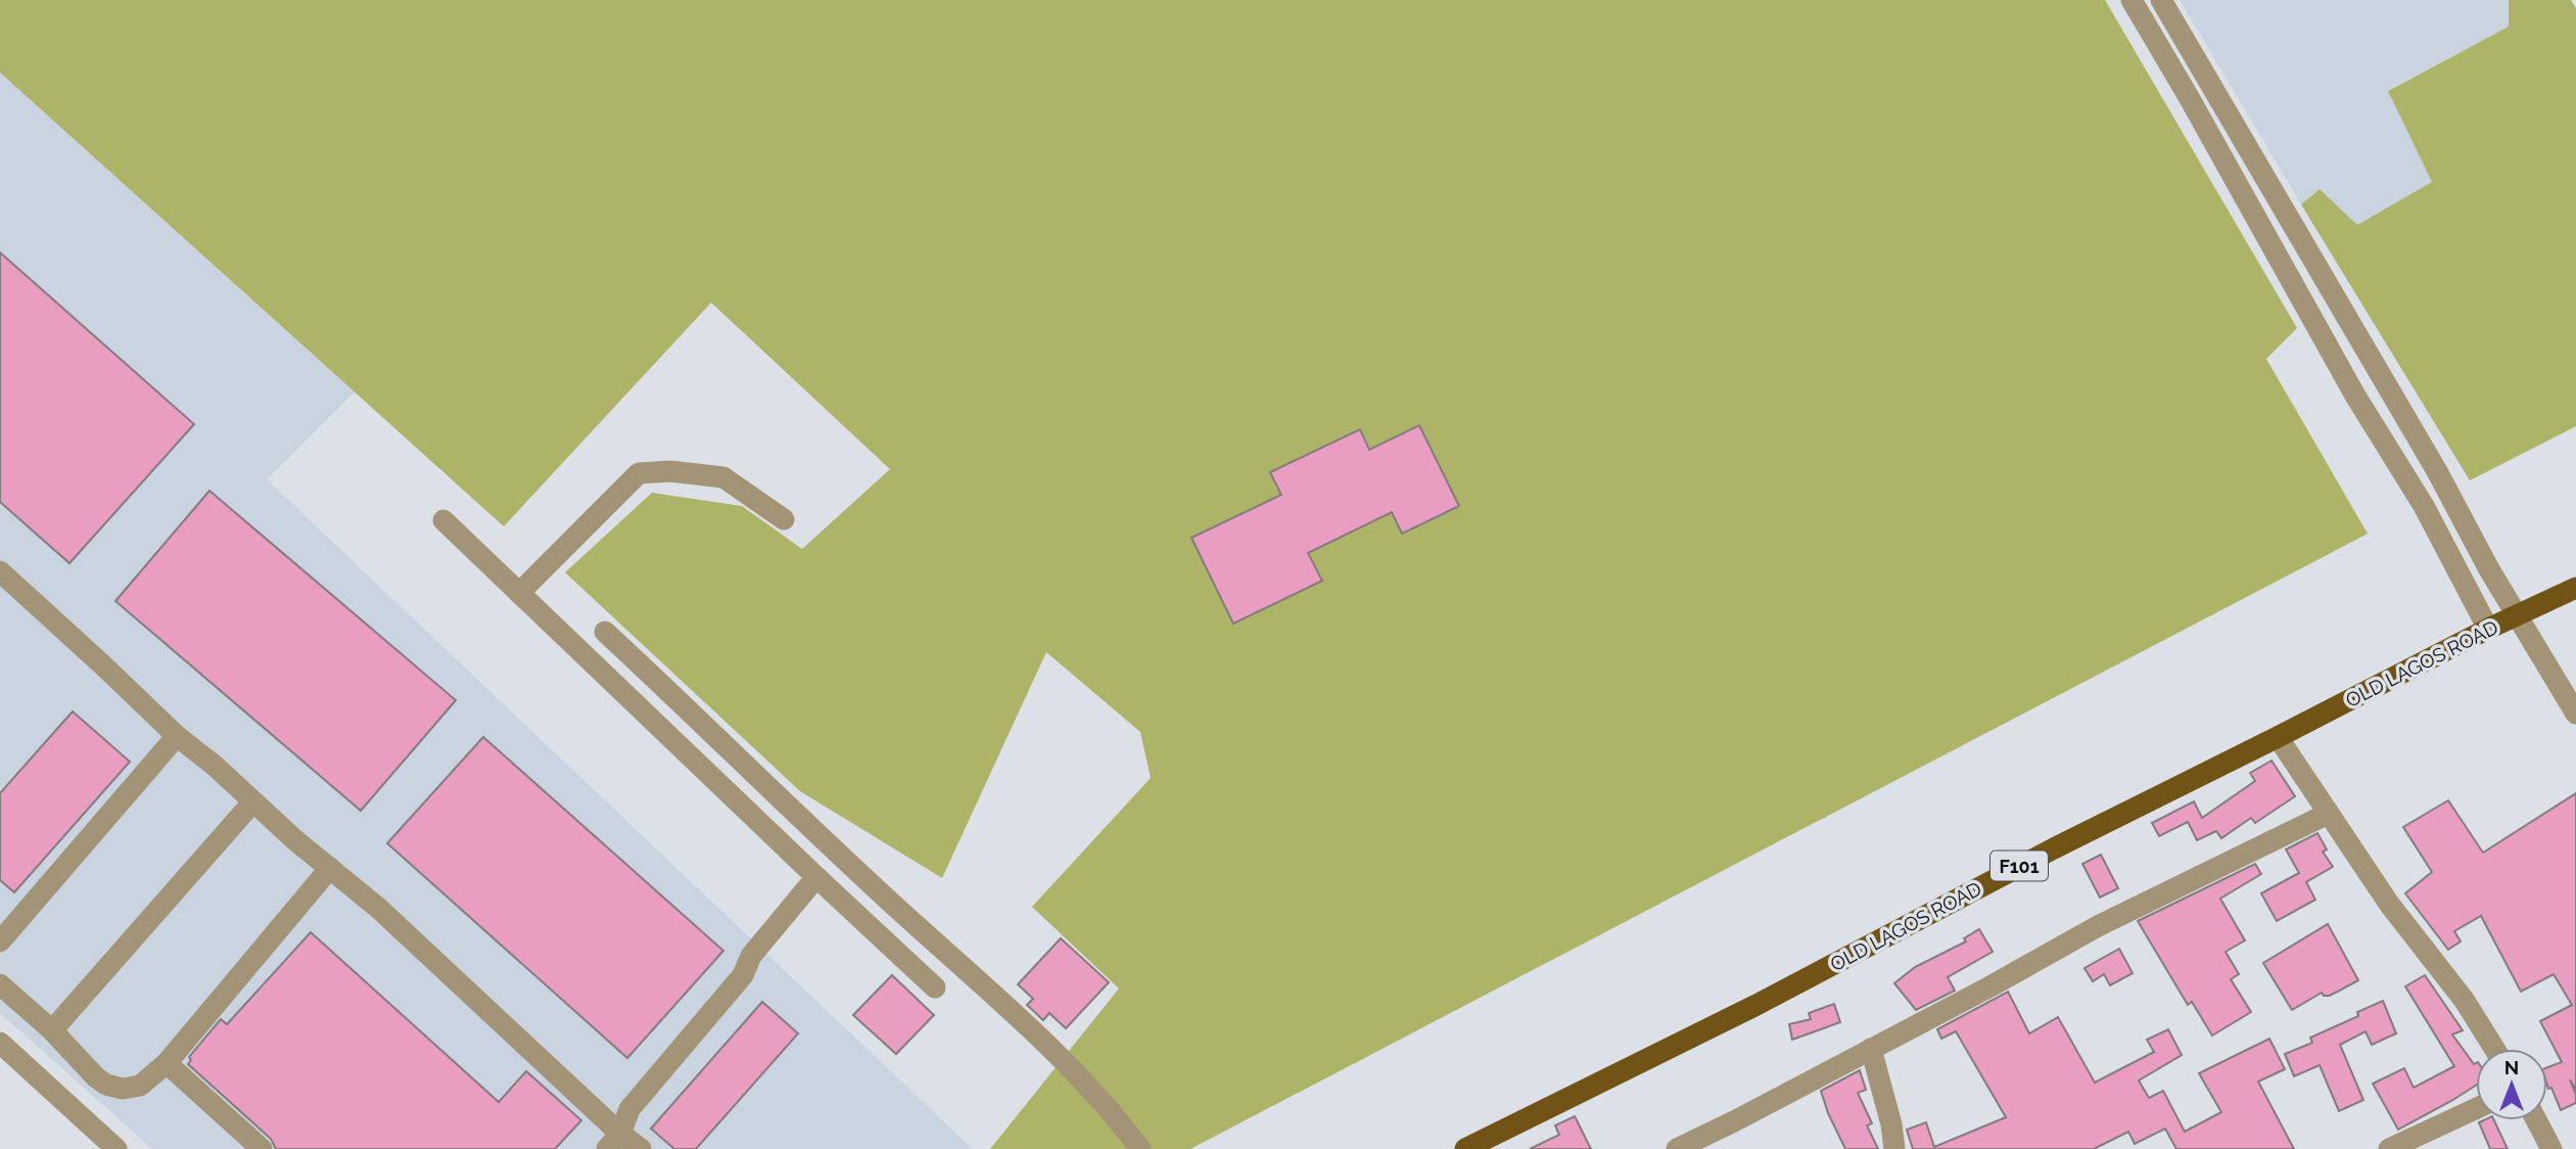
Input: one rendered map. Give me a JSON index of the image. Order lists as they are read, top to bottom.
{
  "streets": {
    "main road": ["OLD LAGOS ROAD", "F101"]
  },
  "north": "top"
}
